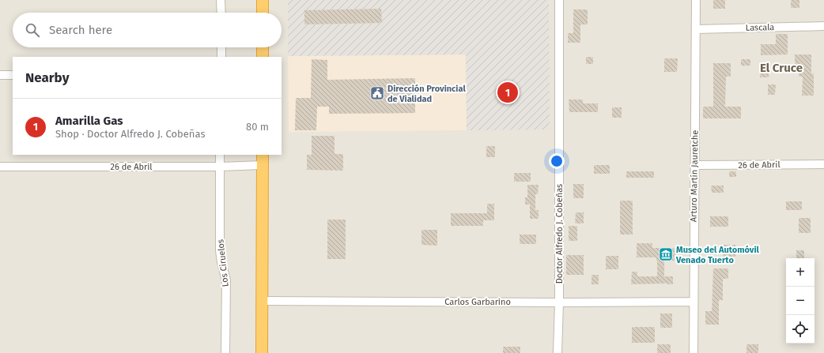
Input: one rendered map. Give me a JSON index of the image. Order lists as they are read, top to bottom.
{
  "streets": {
    "street": [
      "Lascala",
      "26 de Abril",
      "Arturo Martín Jauretche",
      "Doctor Alfredo J. Cobeñas",
      "Los Ciruelos",
      "Carlos Garbarino"
    ]
  },
  "crossings": [
    ["Lascala", "Arturo Martín Jauretche"],
    ["26 de Abril", "Arturo Martín Jauretche"],
    ["26 de Abril", "Los Ciruelos"],
    ["Arturo Martín Jauretche", "Carlos Garbarino"],
    ["Doctor Alfredo J. Cobeñas", "Carlos Garbarino"]
  ],
  "districts": ["El Cruce"],
  "places": {
    "public building": ["Dirección Provincial de Vialidad"],
    "museum": ["Museo del Automóvil Venado Tuerto"]
  },
  "page": {
    "search": "Search here",
    "heading": "Nearby",
    "pins": "1",
    "list": [
      {
        "mark": "1",
        "name": "Amarilla Gas",
        "note": "Shop · Doctor Alfredo J. Cobeñas",
        "value": "80 m"
      }
    ],
    "map_buttons": ["+", "−"]
  }
}
